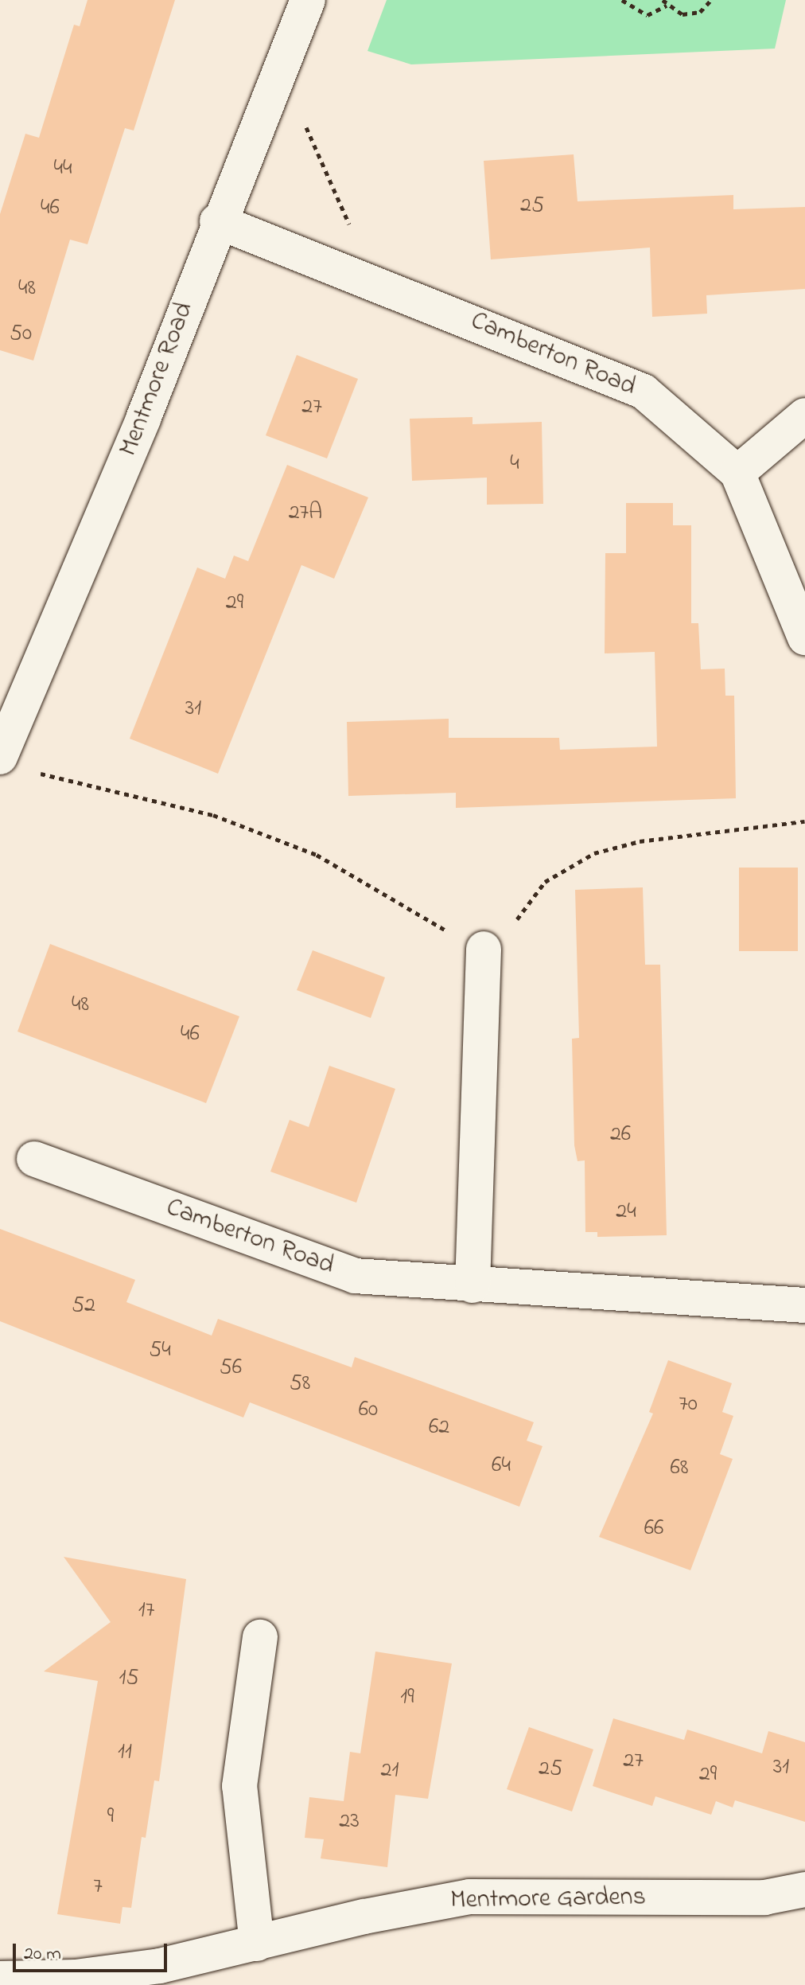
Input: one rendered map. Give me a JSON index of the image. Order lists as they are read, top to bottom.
{
  "streets": {
    "street": ["Camberton Road", "Mentmore Road", "Mentmore Gardens"]
  },
  "crossings": [
    ["Camberton Road", "Mentmore Road"]
  ],
  "house_numbers": [
    "44",
    "25",
    "46",
    "48",
    "50",
    "27",
    "4",
    "27A",
    "29",
    "31",
    "48",
    "46",
    "26",
    "24",
    "52",
    "54",
    "56",
    "58",
    "70",
    "60",
    "62",
    "64",
    "68",
    "66",
    "17",
    "15",
    "19",
    "11",
    "27",
    "31",
    "25",
    "21",
    "29",
    "9",
    "23",
    "7"
  ],
  "scale_bar": "20 m"
}
